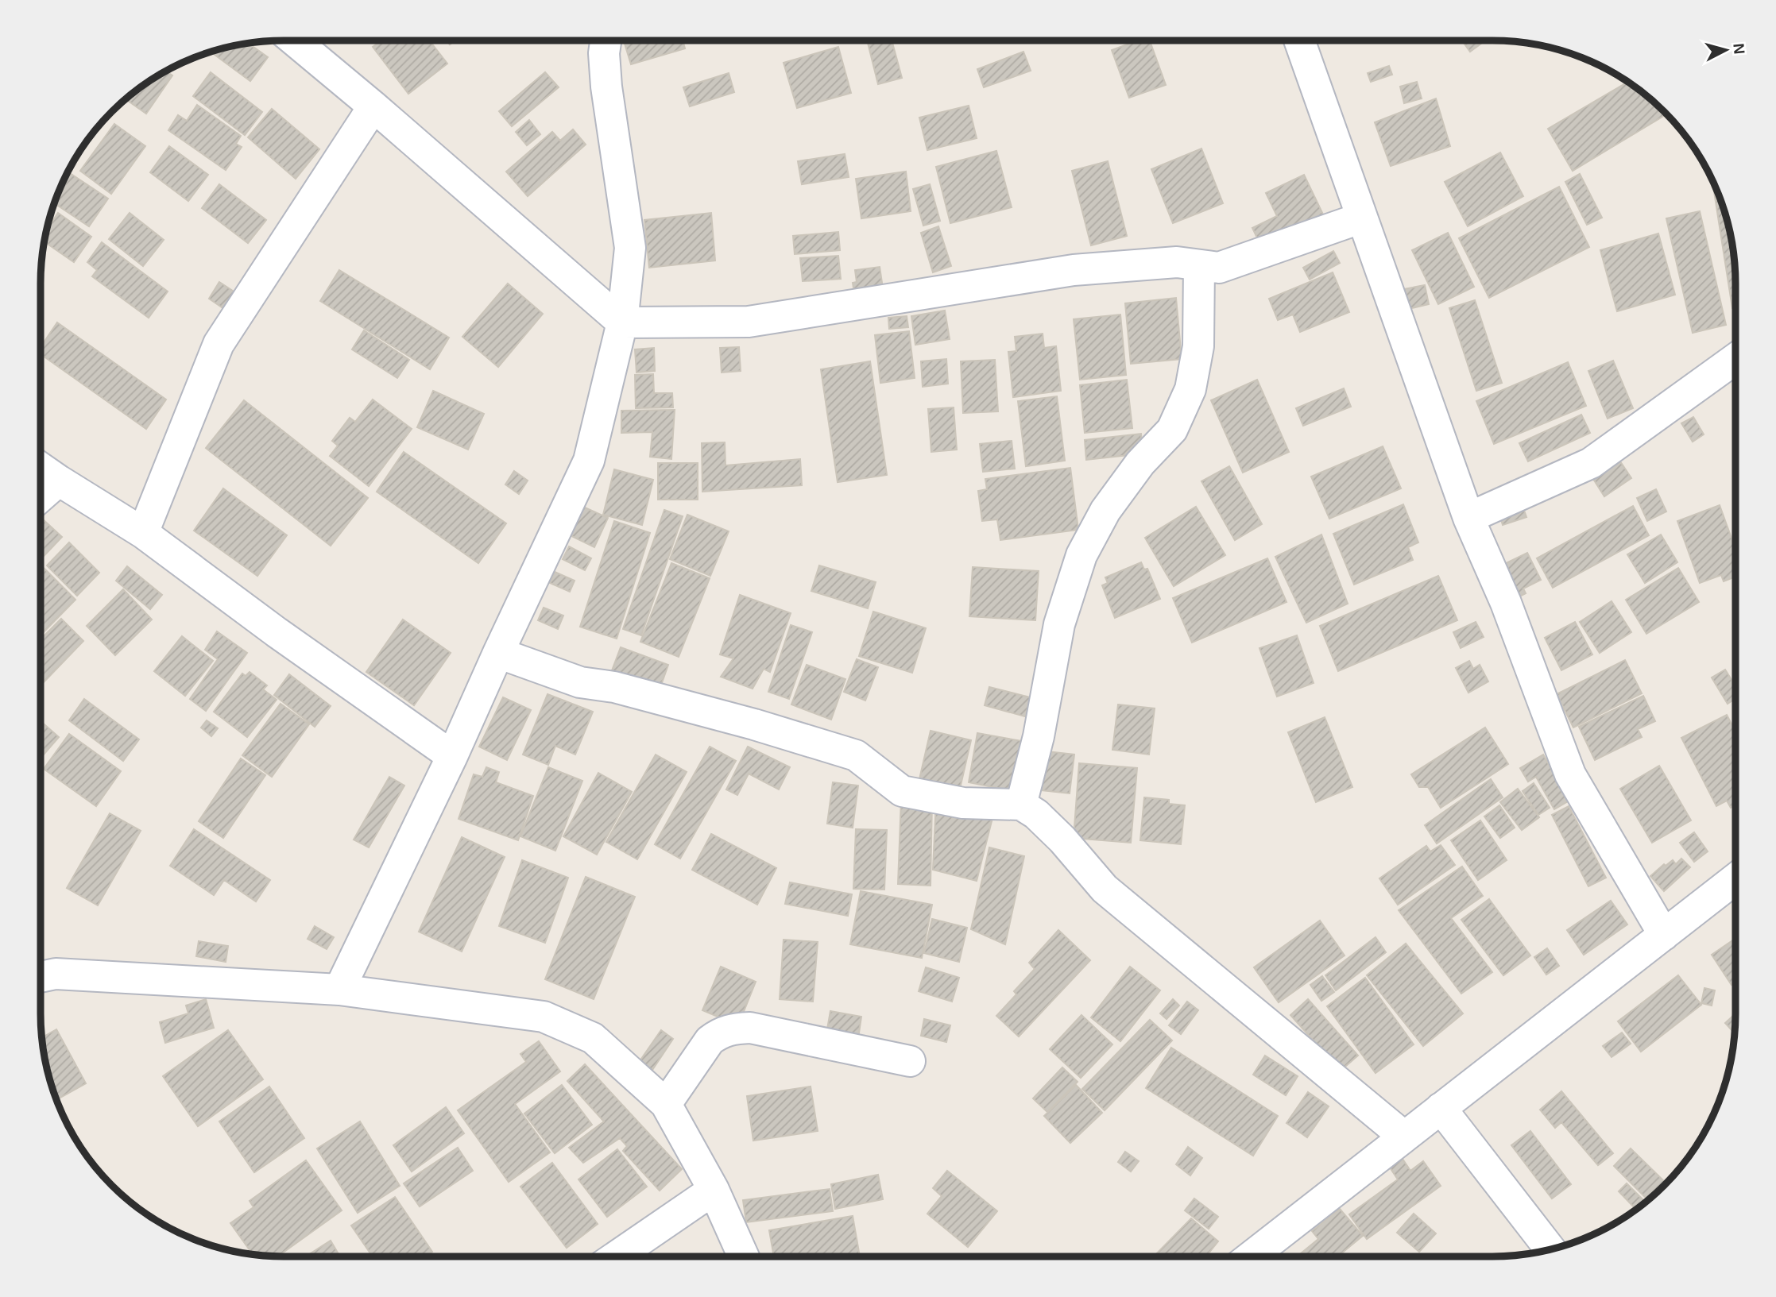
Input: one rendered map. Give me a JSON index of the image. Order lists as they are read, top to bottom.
{
  "north": "right"
}
